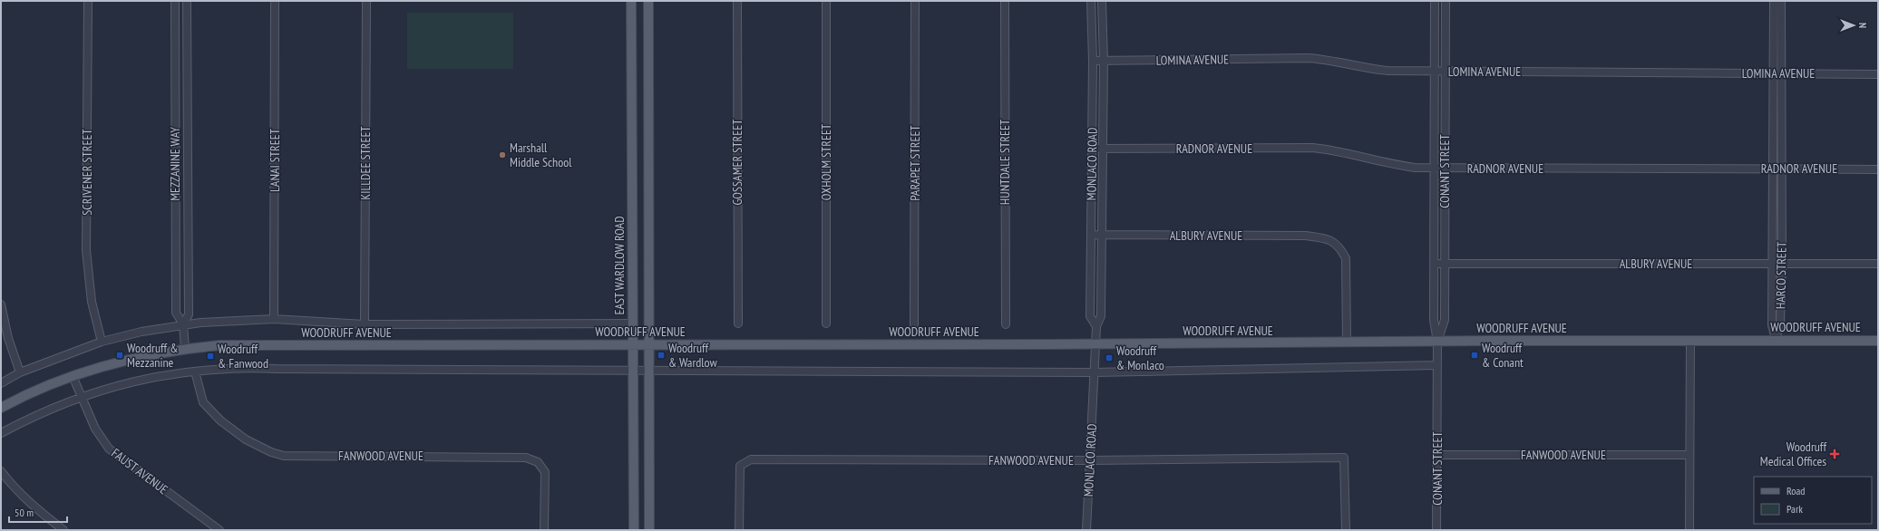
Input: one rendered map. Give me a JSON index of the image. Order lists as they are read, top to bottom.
{
  "streets": {
    "main road": ["EAST WARDLOW ROAD", "WOODRUFF AVENUE"],
    "street": [
      "LOMINA AVENUE",
      "RADNOR AVENUE",
      "LANAI STREET",
      "GOSSAMER STREET",
      "OXHOLM STREET",
      "HUNTDALE STREET",
      "KILLDEE STREET",
      "PARAPET STREET",
      "MEZZANINE WAY",
      "MONLACO ROAD",
      "CONANT STREET",
      "SCRIVENER STREET",
      "ALBURY AVENUE",
      "HARCO STREET",
      "FANWOOD AVENUE",
      "FAUST AVENUE"
    ]
  },
  "crossings": [
    ["LOMINA AVENUE", "MONLACO ROAD"],
    ["LOMINA AVENUE", "CONANT STREET"],
    ["LOMINA AVENUE", "HARCO STREET"],
    ["RADNOR AVENUE", "MONLACO ROAD"],
    ["RADNOR AVENUE", "CONANT STREET"],
    ["RADNOR AVENUE", "HARCO STREET"],
    ["LANAI STREET", "WOODRUFF AVENUE"],
    ["KILLDEE STREET", "WOODRUFF AVENUE"],
    ["MEZZANINE WAY", "WOODRUFF AVENUE"],
    ["MONLACO ROAD", "ALBURY AVENUE"],
    ["MONLACO ROAD", "WOODRUFF AVENUE"],
    ["MONLACO ROAD", "FANWOOD AVENUE"],
    ["CONANT STREET", "ALBURY AVENUE"],
    ["CONANT STREET", "WOODRUFF AVENUE"],
    ["CONANT STREET", "FANWOOD AVENUE"],
    ["SCRIVENER STREET", "WOODRUFF AVENUE"],
    ["ALBURY AVENUE", "HARCO STREET"],
    ["ALBURY AVENUE", "WOODRUFF AVENUE"],
    ["EAST WARDLOW ROAD", "WOODRUFF AVENUE"],
    ["HARCO STREET", "WOODRUFF AVENUE"],
    ["WOODRUFF AVENUE", "FAUST AVENUE"]
  ],
  "places": {
    "other": ["Marshall Middle School"],
    "transit": [
      "Woodruff & Mezzanine",
      "Woodruff & Wardlow",
      "Woodruff & Conant",
      "Woodruff & Fanwood",
      "Woodruff & Monlaco"
    ],
    "health": ["Woodruff Medical Offices"]
  },
  "legend": ["Road", "Park"],
  "scale_bar": "50 m",
  "north": "right"
}
